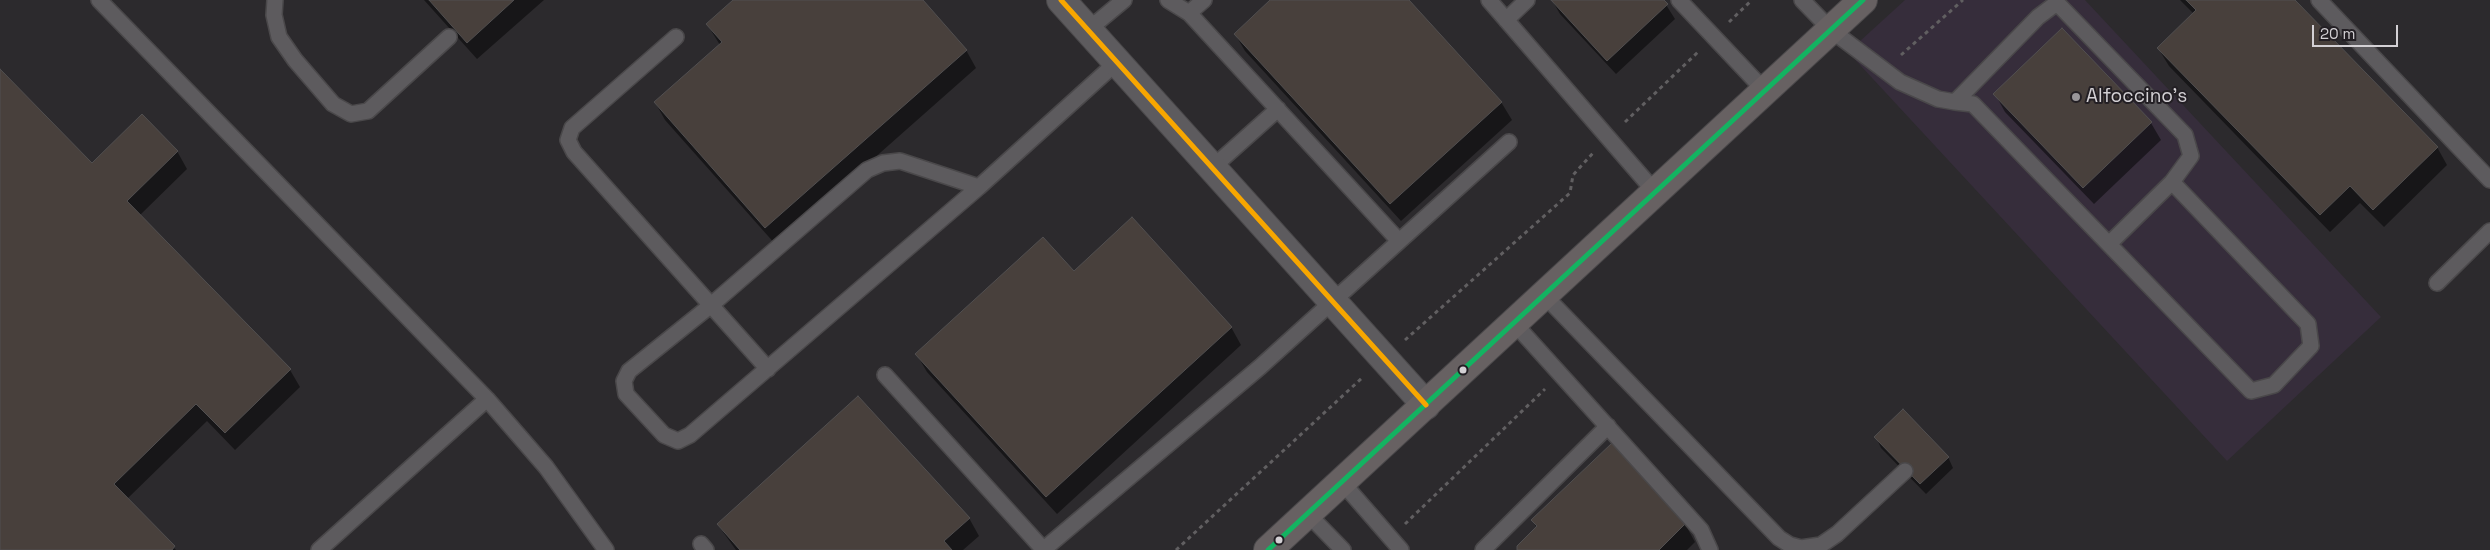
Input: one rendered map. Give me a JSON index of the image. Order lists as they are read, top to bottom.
{
  "places": ["Alfoccino's"],
  "scale_bar": "20 m"
}
